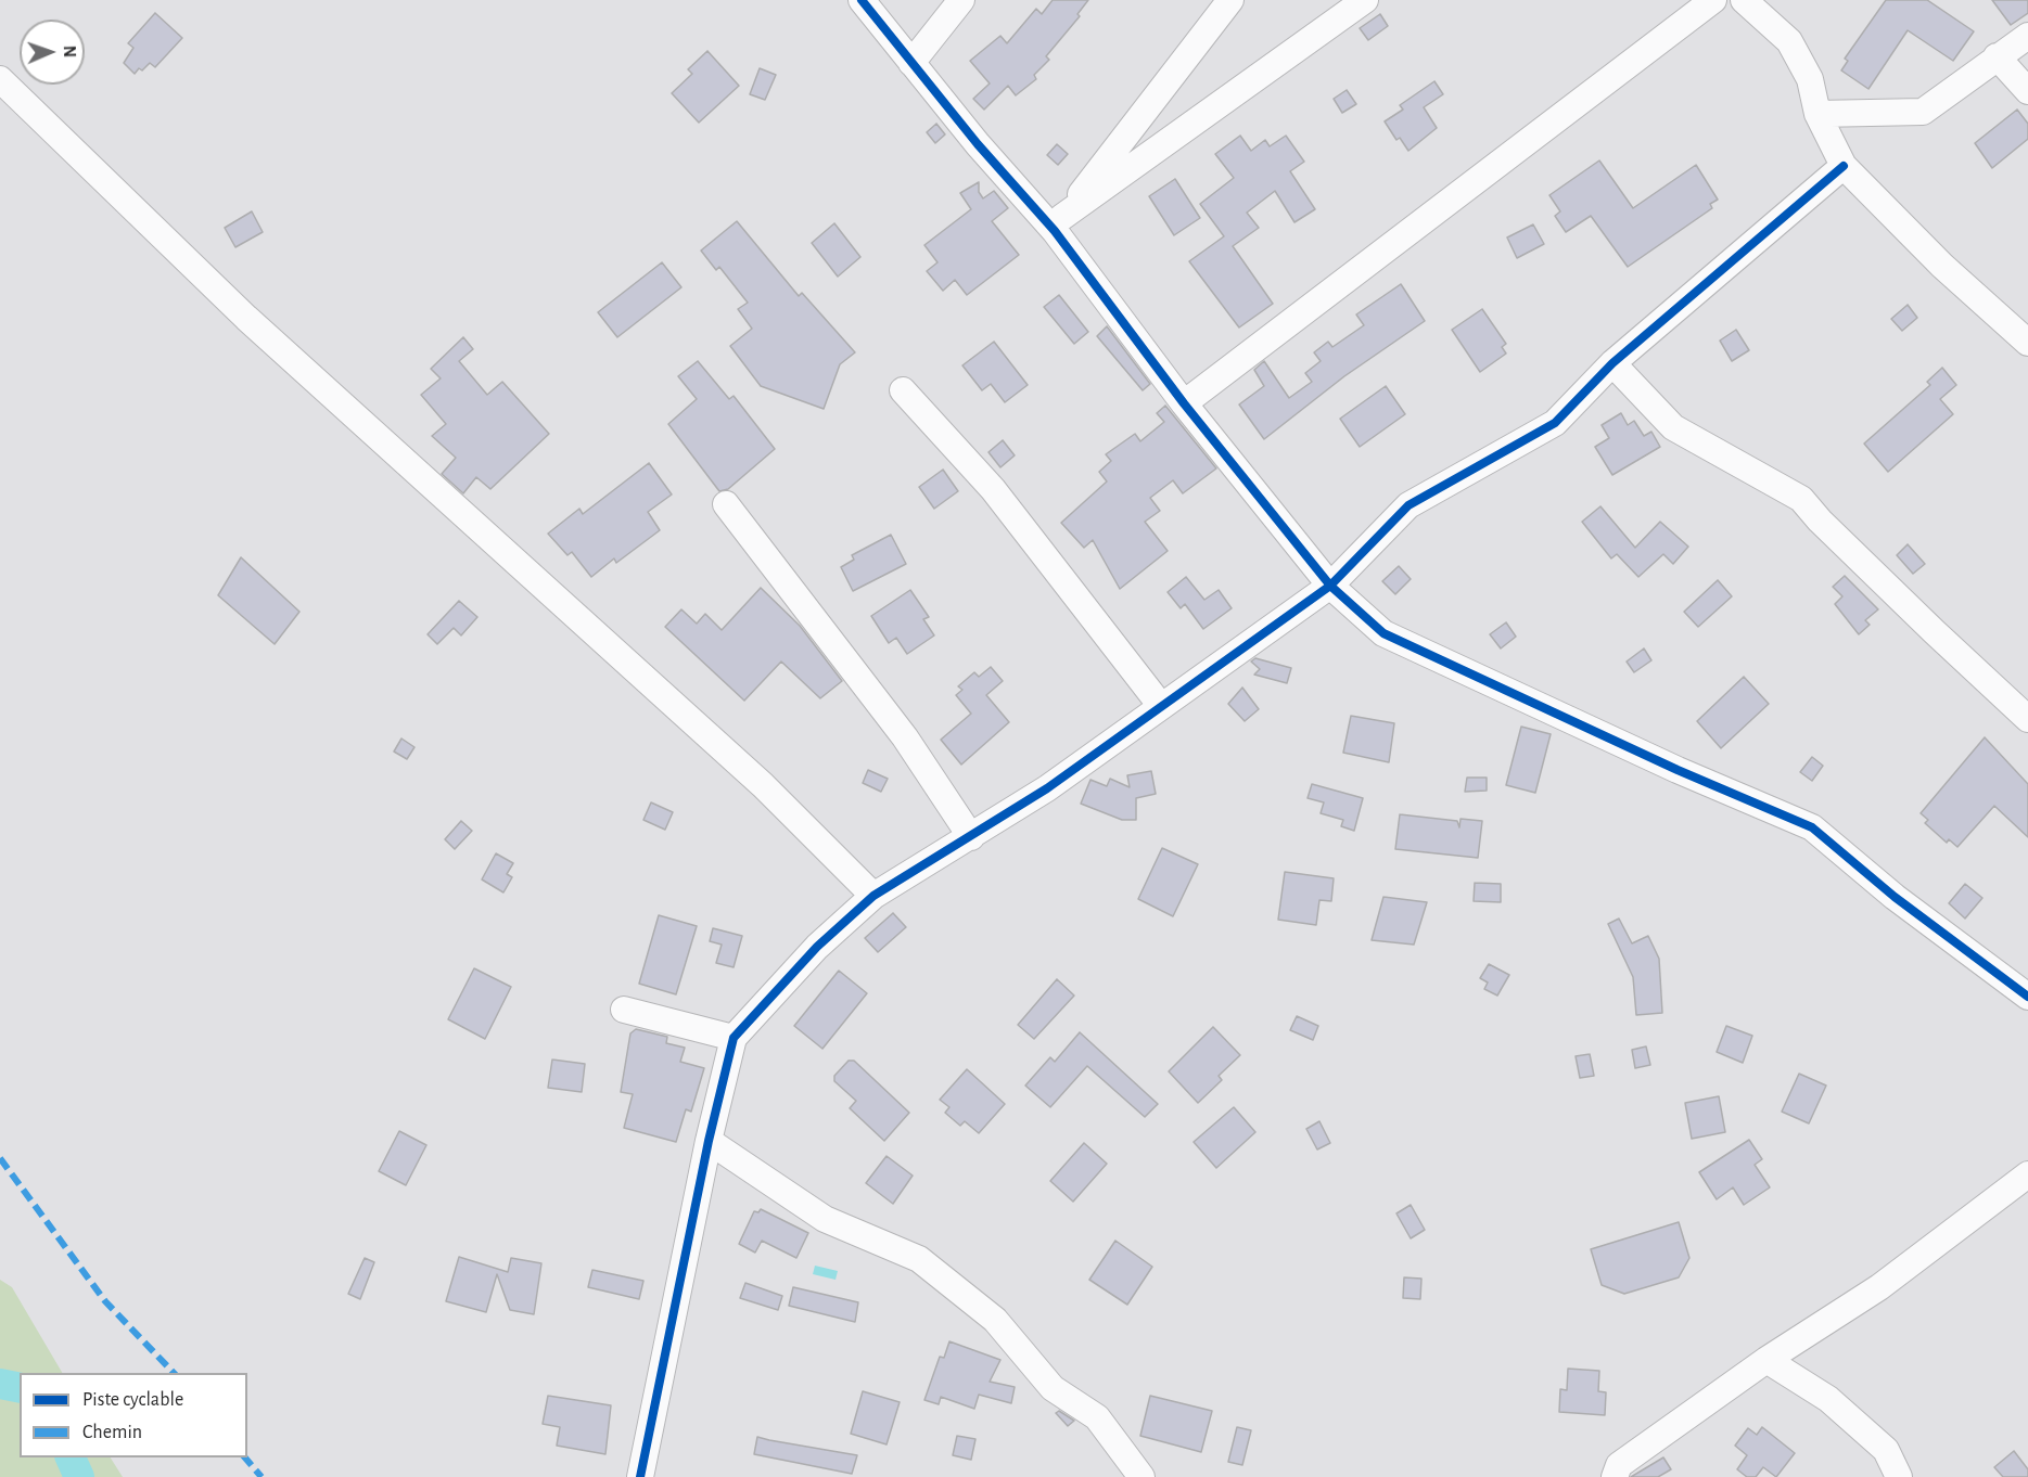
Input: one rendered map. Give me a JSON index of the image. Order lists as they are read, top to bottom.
{
  "legend": ["Piste cyclable", "Chemin"],
  "north": "right"
}
